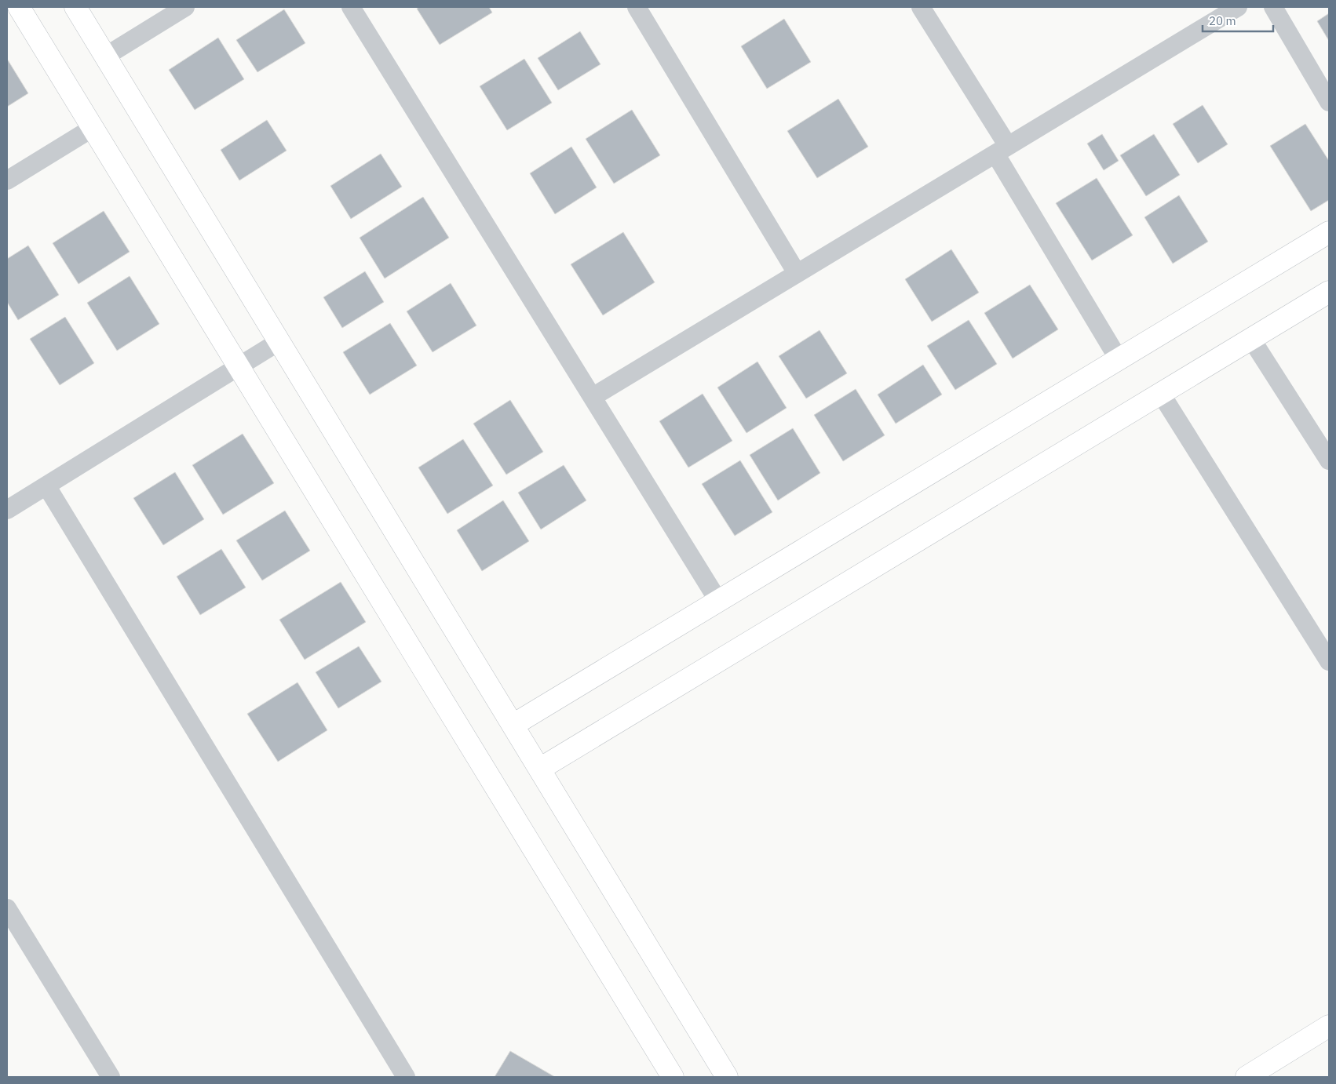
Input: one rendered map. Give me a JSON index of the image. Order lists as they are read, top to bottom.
{
  "scale_bar": "20 m"
}
